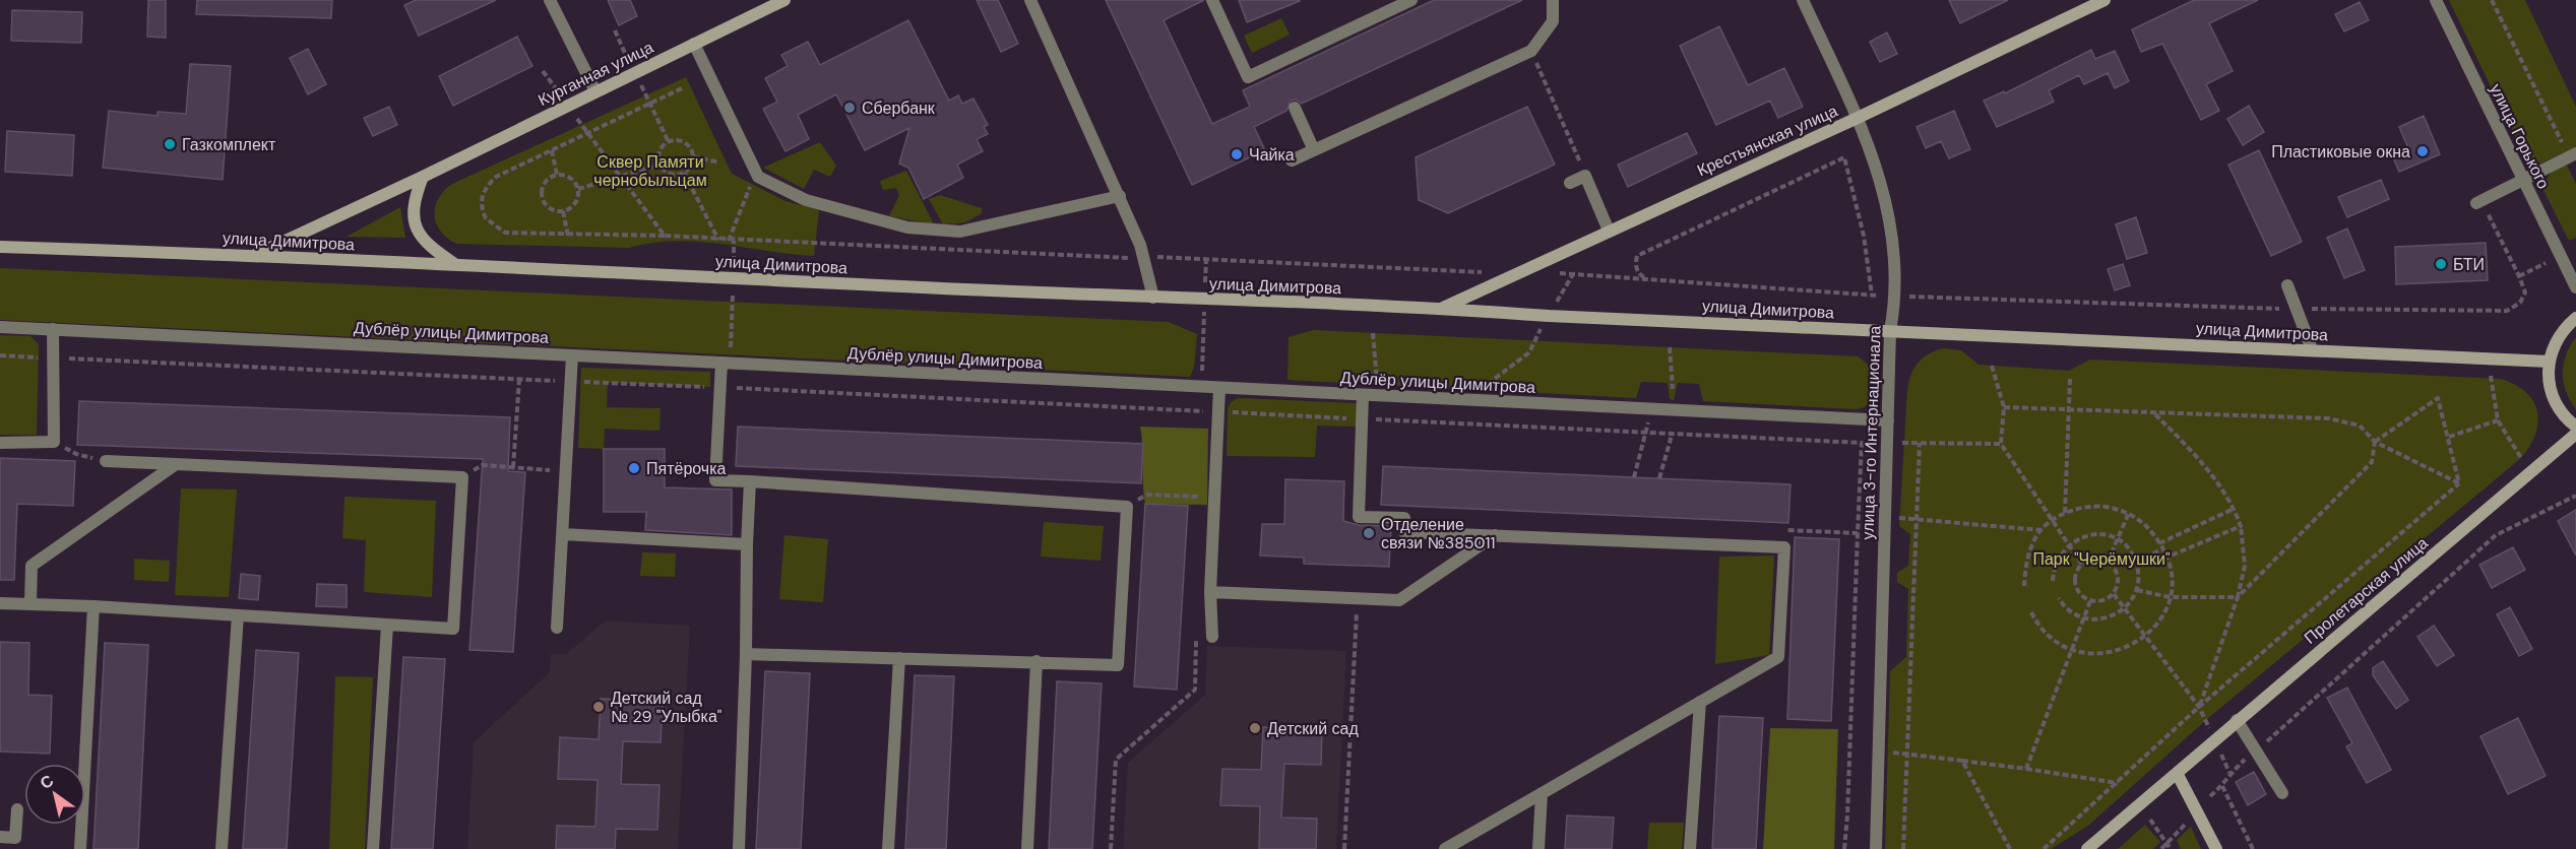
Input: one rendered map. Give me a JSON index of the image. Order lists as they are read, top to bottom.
{
  "streets": {
    "main road": [
      "Курганная улица",
      "Крестьянская улица",
      "улица Димитрова",
      "Пролетарская улица"
    ],
    "street": ["улица Горького", "Дублёр улицы Димитрова", "улица 3-го Интернационала"]
  },
  "crossings": [
    ["Курганная улица", "улица Димитрова"],
    ["Крестьянская улица", "улица Димитрова"],
    ["Крестьянская улица", "улица 3-го Интернационала"],
    ["улица Димитрова", "улица 3-го Интернационала"],
    ["Дублёр улицы Димитрова", "улица 3-го Интернационала"]
  ],
  "parks": ["Сквер Памяти чернобыльцам", "Парк \"Черёмушки\""],
  "places": [
    "Сбербанк",
    "Газкомплект",
    "Пластиковые окна",
    "Чайка",
    "БТИ",
    "Пятёрочка",
    "Отделение связи №385011",
    "Детский сад № 29 \"Улыбка\"",
    "Детский сад"
  ],
  "north": "top left"
}
